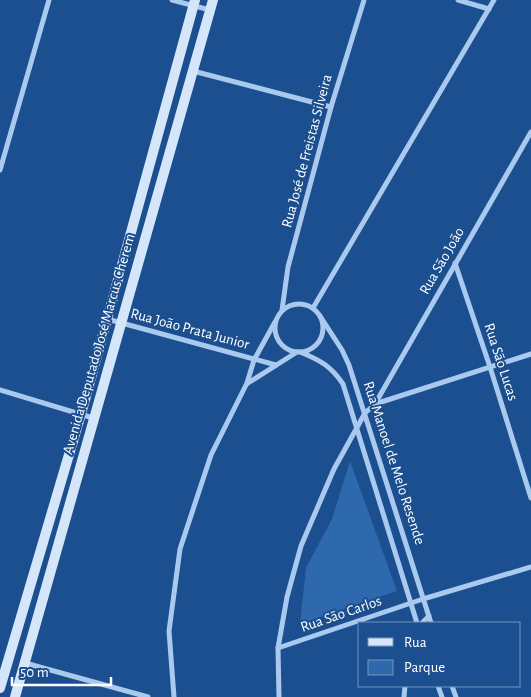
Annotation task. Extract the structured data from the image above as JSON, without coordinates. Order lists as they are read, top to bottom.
{
  "streets": {
    "main road": ["Avenida Deputado José Marcus Cherem"],
    "street": [
      "Rua José de Freistas Silveira",
      "Rua São João",
      "Rua João Prata Junior",
      "Rua São Lucas",
      "Rua Manoel de Melo Resende",
      "Rua São Carlos"
    ]
  },
  "crossings": [
    ["Rua José de Freistas Silveira", "Rua Manoel de Melo Resende"],
    ["Rua São João", "Rua São Lucas"],
    ["Rua João Prata Junior", "Avenida Deputado José Marcus Cherem"],
    ["Rua Manoel de Melo Resende", "Rua São Carlos"]
  ],
  "legend": ["Rua", "Parque"],
  "scale_bar": "50 m"
}
